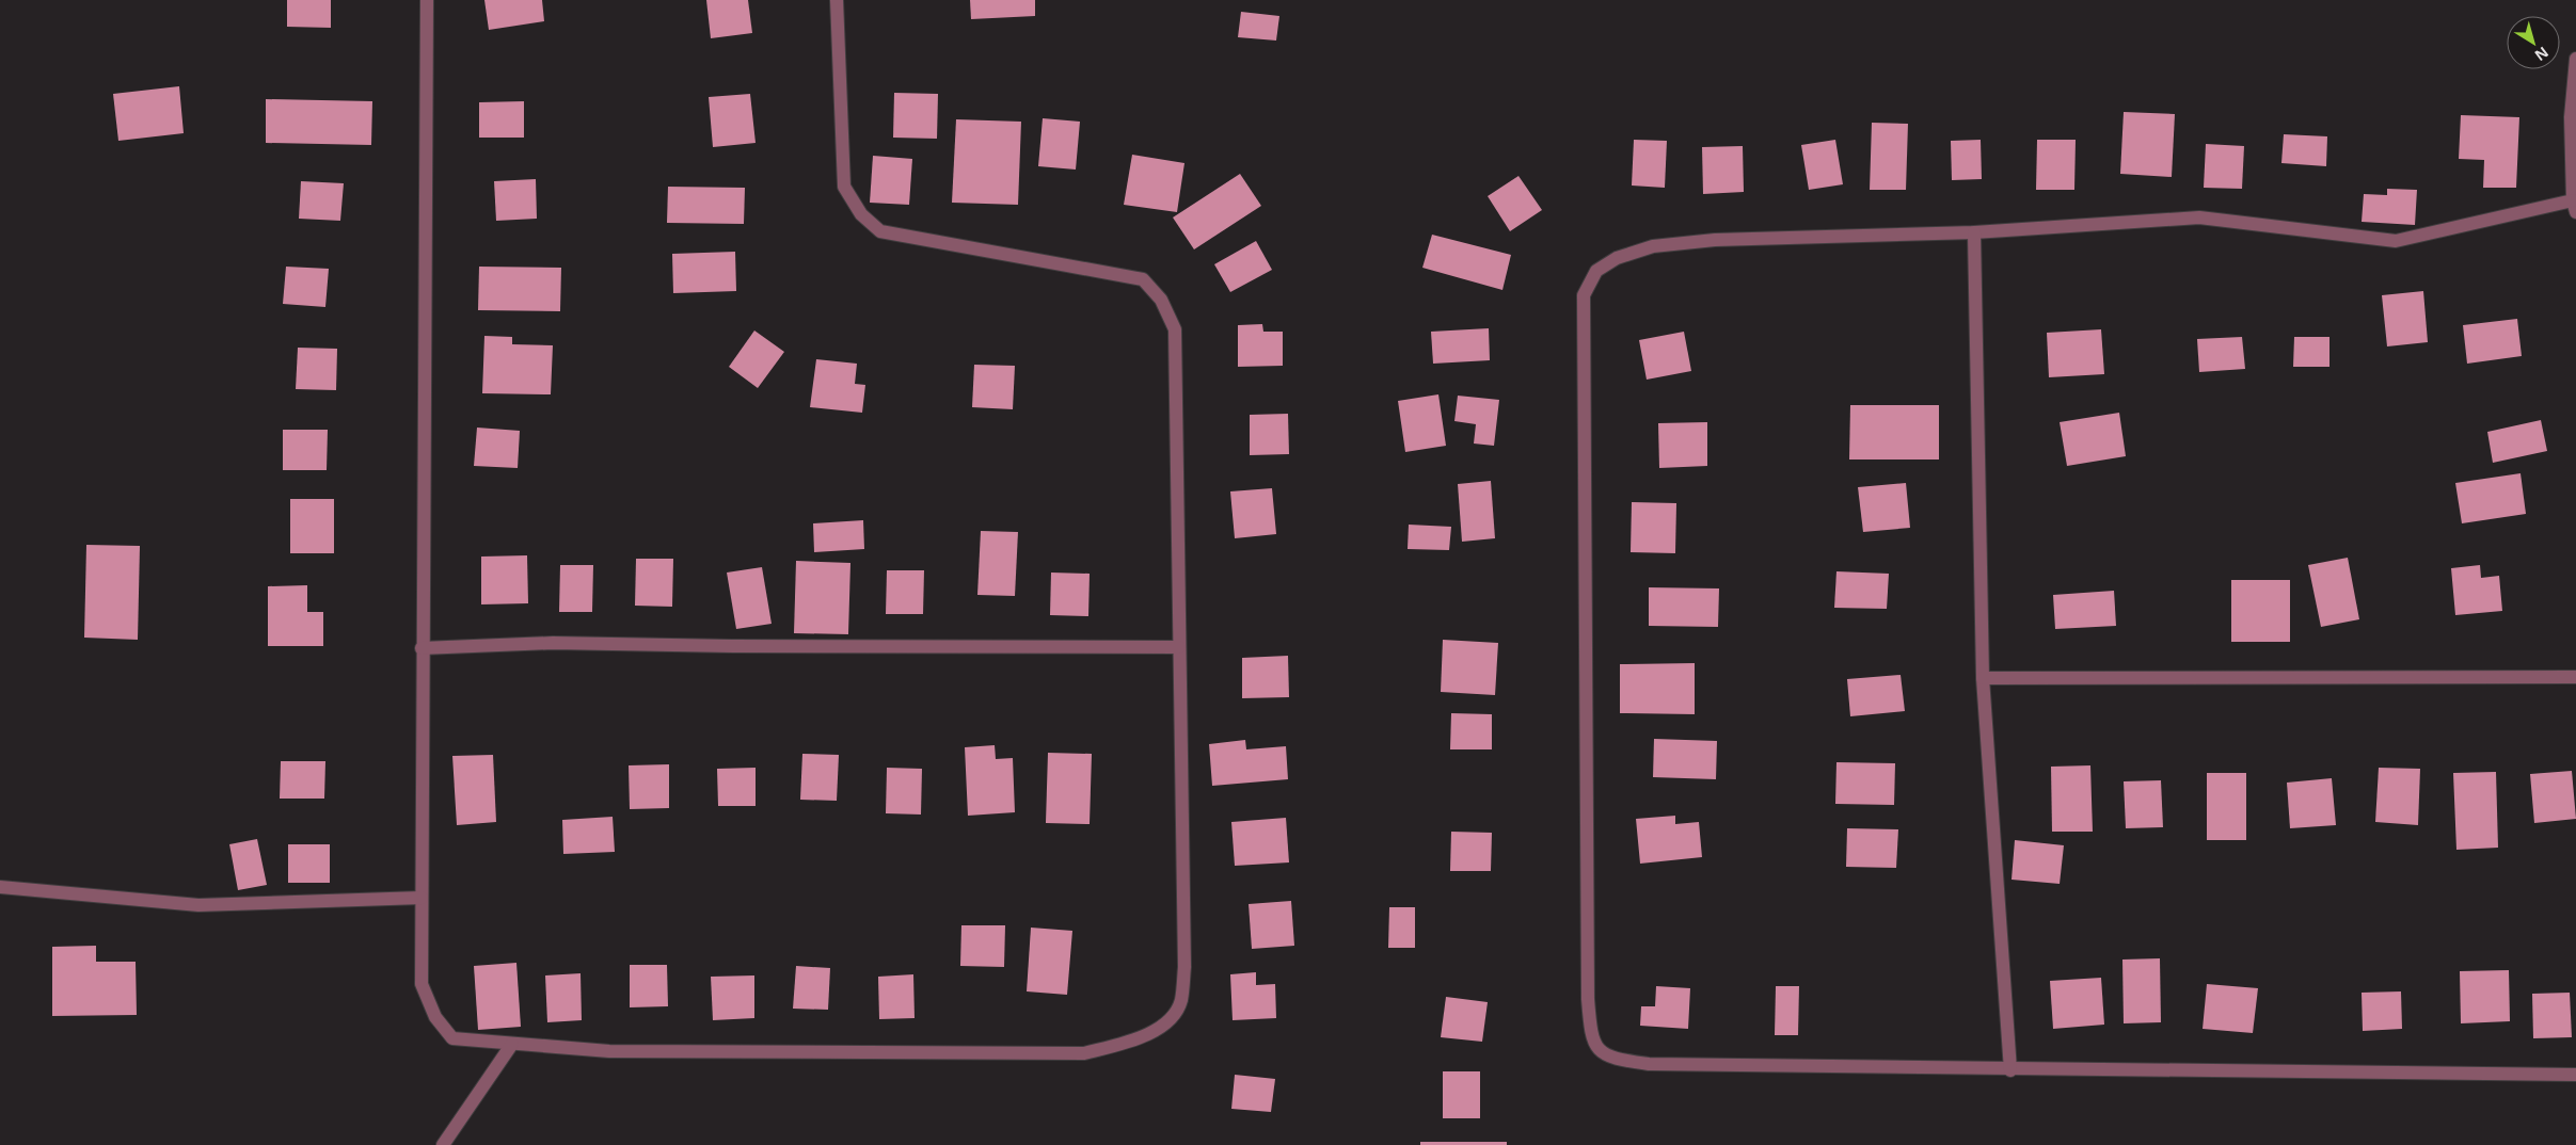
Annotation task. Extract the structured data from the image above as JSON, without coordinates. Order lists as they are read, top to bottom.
{
  "north": "bottom right"
}
